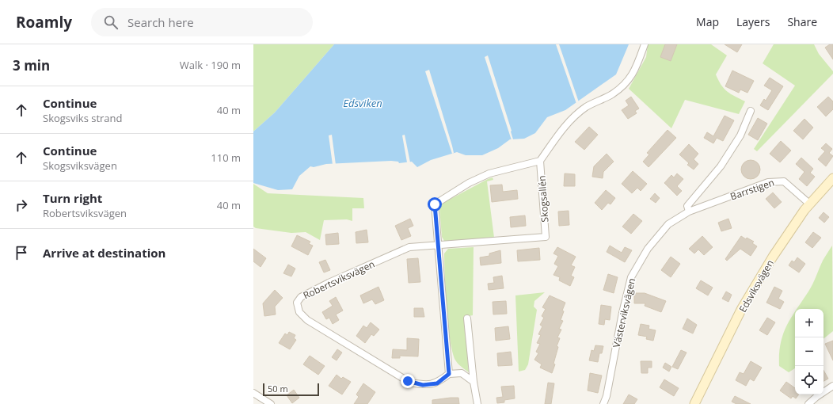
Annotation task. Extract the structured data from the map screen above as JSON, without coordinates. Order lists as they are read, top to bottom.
{
  "streets": {
    "street": [
      "Barrstigen",
      "Skogsallén",
      "Robertsviksvägen",
      "Edsviksvägen",
      "Västerviksvägen"
    ]
  },
  "crossings": [
    ["Barrstigen", "Edsviksvägen"],
    ["Barrstigen", "Västerviksvägen"],
    ["Skogsallén", "Robertsviksvägen"]
  ],
  "water": ["Edsviken"],
  "scale_bar": "50 m",
  "page": {
    "header": "Roamly",
    "search": "Search here",
    "nav": ["Map", "Layers", "Share"],
    "heading": ["3 min", "Walk · 190 m"],
    "list": [
      ["Continue", "Skogsviks strand", "40 m"],
      ["Continue", "Skogsviksvägen", "110 m"],
      ["Turn right", "Robertsviksvägen", "40 m"],
      "Arrive at destination"
    ],
    "map_buttons": ["+", "−"],
    "scale": "50 m"
  }
}
